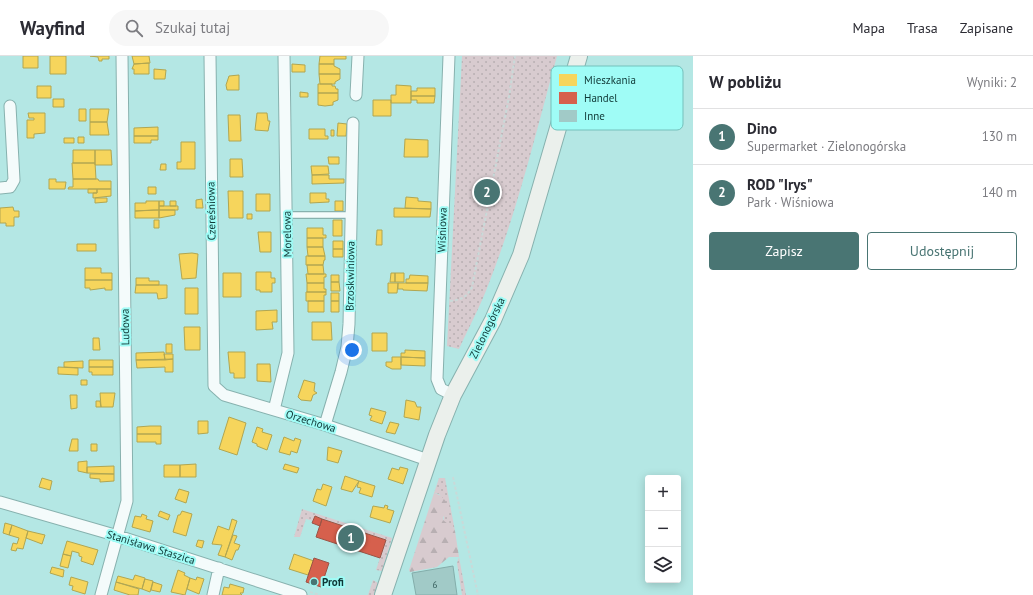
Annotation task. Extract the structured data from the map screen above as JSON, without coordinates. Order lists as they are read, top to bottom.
{
  "streets": {
    "street": [
      "Czereśniowa",
      "Wiśniowa",
      "Morelowa",
      "Brzoskwiniowa",
      "Ludowa",
      "Zielonogórska",
      "Orzechowa",
      "Stanisława Staszica"
    ]
  },
  "crossings": [
    ["Czereśniowa", "Orzechowa"],
    ["Wiśniowa", "Zielonogórska"],
    ["Morelowa", "Orzechowa"],
    ["Brzoskwiniowa", "Orzechowa"],
    ["Ludowa", "Stanisława Staszica"],
    ["Zielonogórska", "Orzechowa"]
  ],
  "places": ["Profi"],
  "house_numbers": ["6"],
  "legend": ["Mieszkania", "Handel", "Inne"],
  "page": {
    "header": "Wayfind",
    "search": "Szukaj tutaj",
    "nav": ["Mapa", "Trasa", "Zapisane"],
    "heading": ["W pobliżu", "Wyniki: 2"],
    "list": [
      {
        "mark": "1",
        "name": "Dino",
        "note": "Supermarket · Zielonogórska",
        "value": "130 m"
      },
      {
        "mark": "2",
        "name": "ROD \"Irys\"",
        "note": "Park · Wiśniowa",
        "value": "140 m"
      }
    ],
    "pins": ["2", "1"],
    "buttons": ["Zapisz", "Udostępnij"],
    "map_buttons": ["+", "−"]
  }
}
